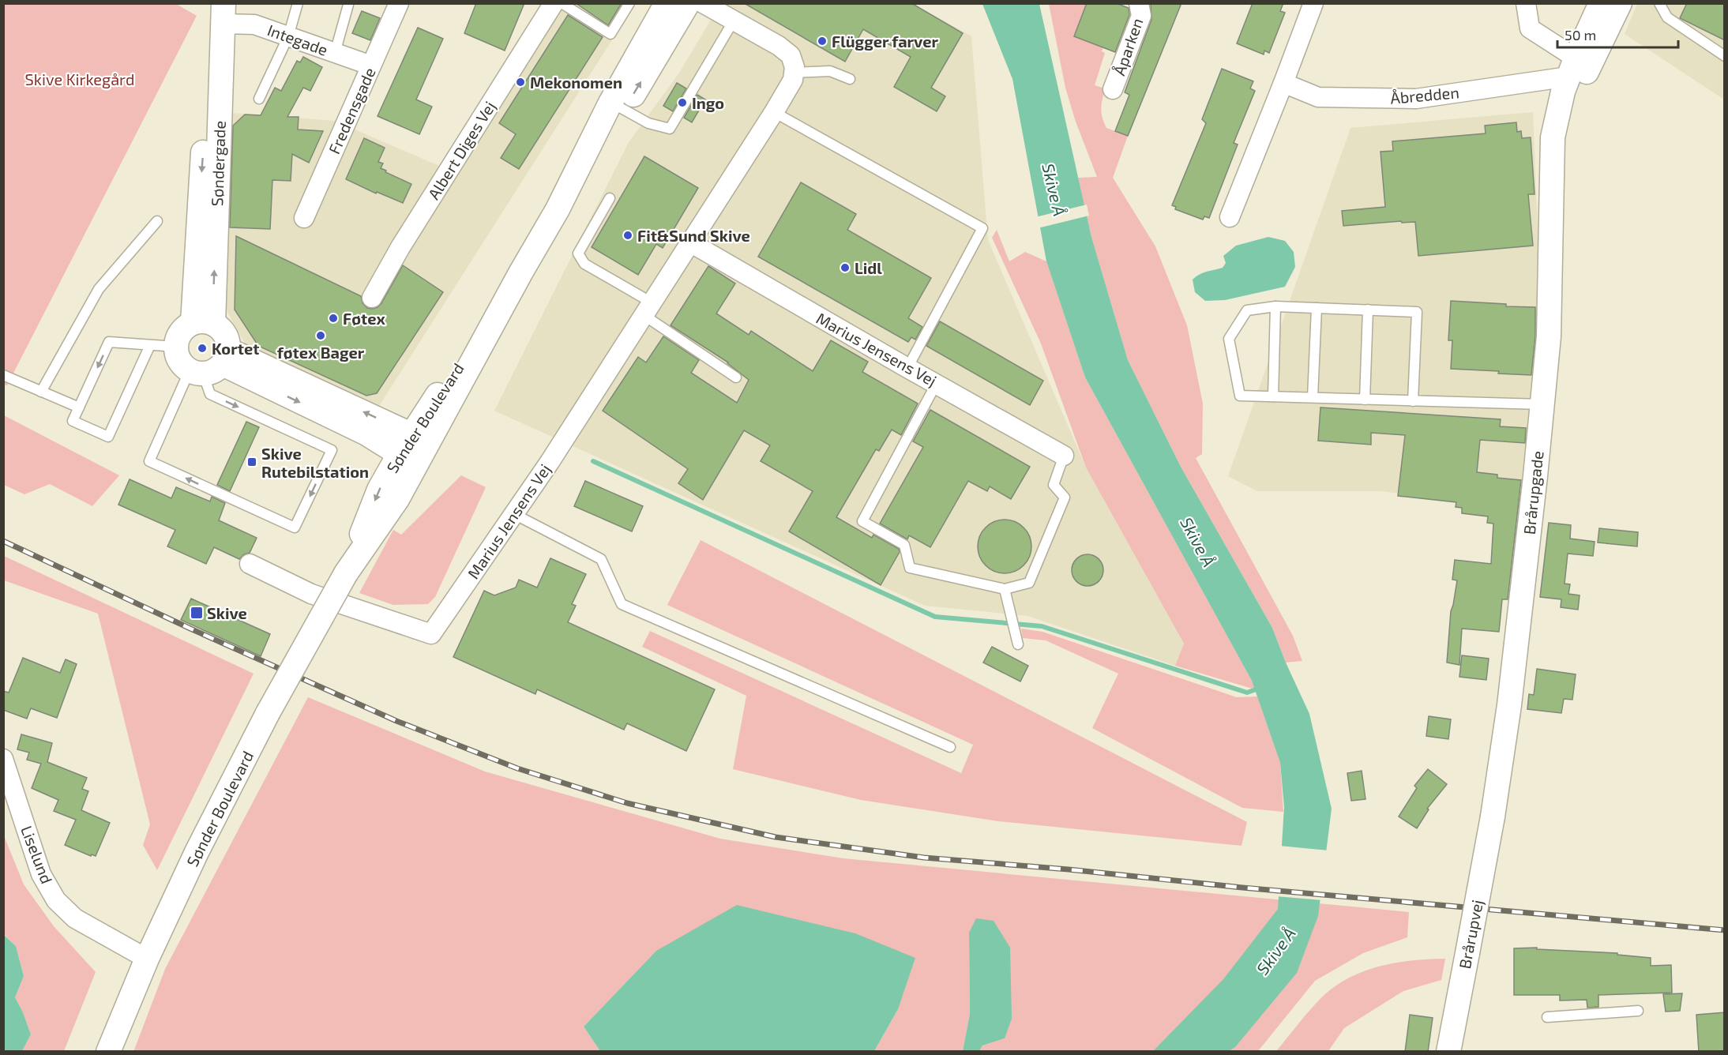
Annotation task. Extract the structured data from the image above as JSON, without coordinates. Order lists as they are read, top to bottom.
{
  "streets": {
    "street": [
      "Integade",
      "Åparken",
      "Åbredden",
      "Fredensgade",
      "Albert Diges Vej",
      "Søndergade",
      "Marius Jensens Vej",
      "Sønder Boulevard",
      "Brårupgade",
      "Liselund",
      "Brårupvej"
    ]
  },
  "crossings": [
    ["Integade", "Fredensgade"],
    ["Integade", "Søndergade"],
    ["Åbredden", "Brårupgade"],
    ["Sønder Boulevard", "Liselund"],
    ["Brårupgade", "Brårupvej"]
  ],
  "water": ["Skive Å"],
  "parks": ["Skive Kirkegård"],
  "places": {
    "other": [
      "Flügger farver",
      "Mekonomen",
      "Ingo",
      "Fit&Sund Skive",
      "Lidl",
      "Føtex",
      "føtex Bager",
      "Kortet"
    ],
    "transit": ["Skive Rutebilstation", "Skive"]
  },
  "scale_bar": "50 m"
}
